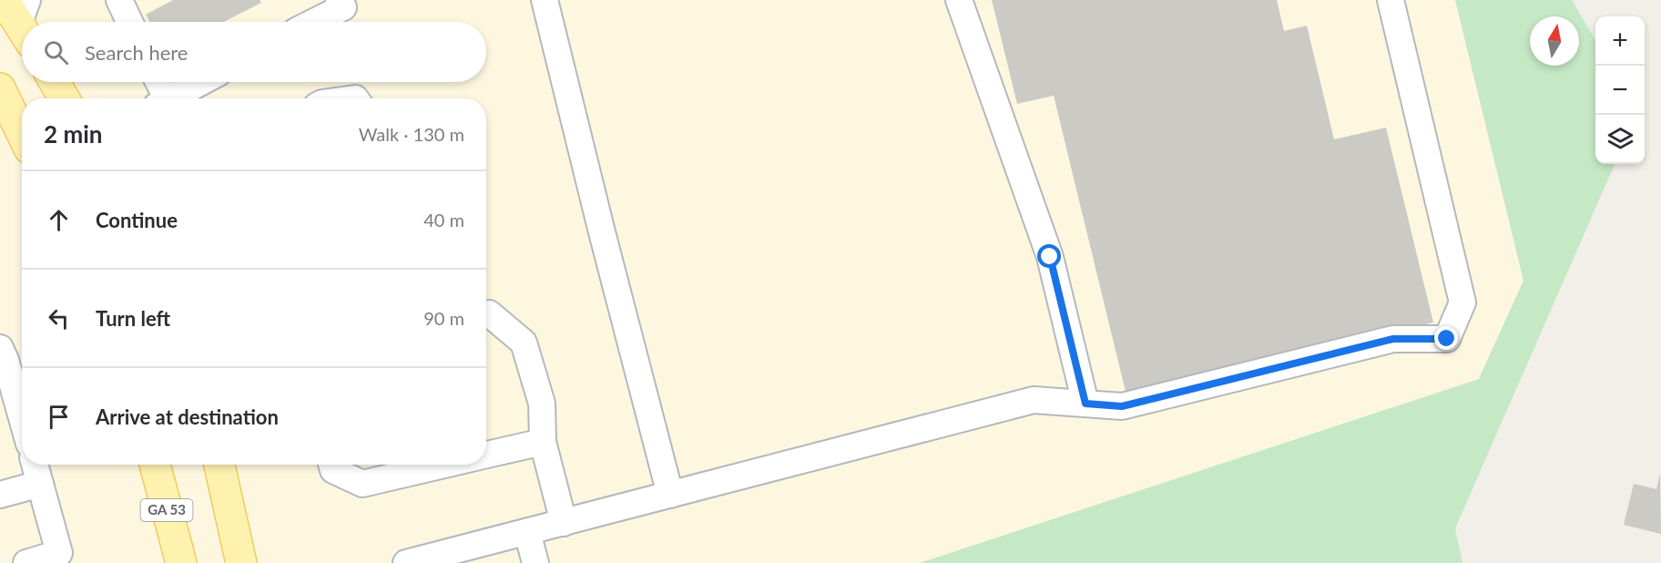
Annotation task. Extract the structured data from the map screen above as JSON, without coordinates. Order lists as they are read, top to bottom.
{
  "streets": {
    "main road": ["GA 53"]
  },
  "north": "top",
  "page": {
    "map_buttons": ["+", "−"],
    "search": "Search here",
    "heading": ["2 min", "Walk · 130 m"],
    "list": [
      ["Continue", "40 m"],
      ["Turn left", "90 m"],
      "Arrive at destination"
    ]
  }
}
